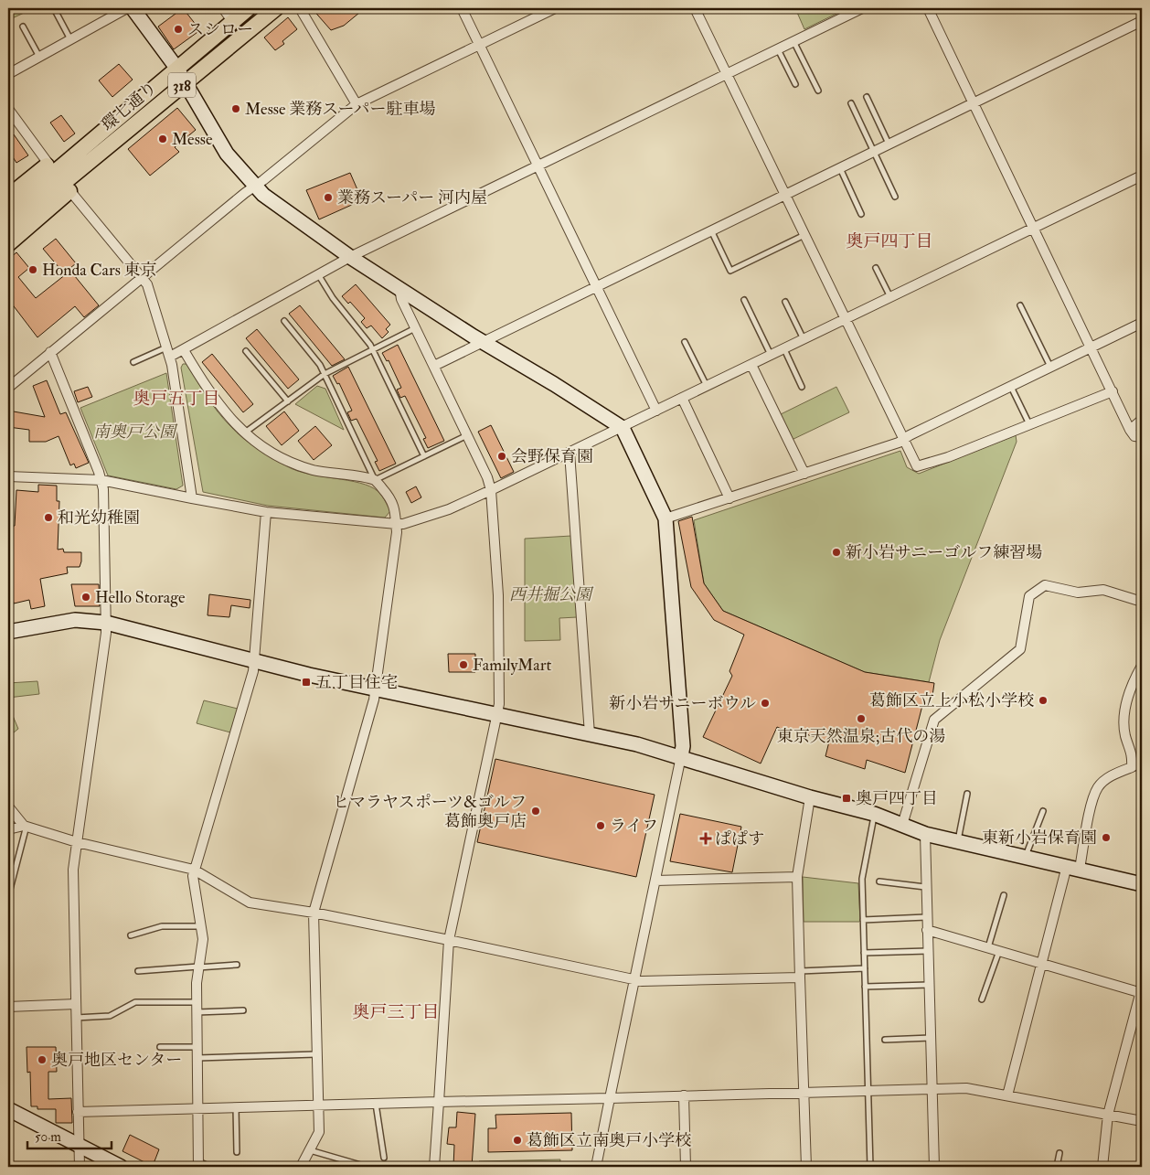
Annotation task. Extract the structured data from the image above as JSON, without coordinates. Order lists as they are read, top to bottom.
{
  "streets": {
    "main road": ["318", "環七通り"]
  },
  "districts": ["奥戸四丁目", "奥戸五丁目", "奥戸三丁目"],
  "parks": ["南奥戸公園", "西井掘公園"],
  "places": {
    "other": [
      "スシロー",
      "Messe 業務スーパー駐車場",
      "Messe",
      "業務スーパー 河内屋",
      "Honda Cars 東京",
      "会野保育園",
      "和光幼稚園",
      "新小岩サニーゴルフ練習場",
      "Hello Storage",
      "FamilyMart",
      "葛飾区立上小松小学校",
      "新小岩サニーボウル",
      "東京天然温泉;古代の湯",
      "ヒマラヤスポーツ&ゴルフ 葛飾奥戸店",
      "ライフ",
      "東新小岩保育園",
      "奥戸地区センター",
      "葛飾区立南奥戸小学校"
    ],
    "transit": ["五丁目住宅", "奥戸四丁目"],
    "health": ["ぱぱす"]
  },
  "scale_bar": "50 m"
}
